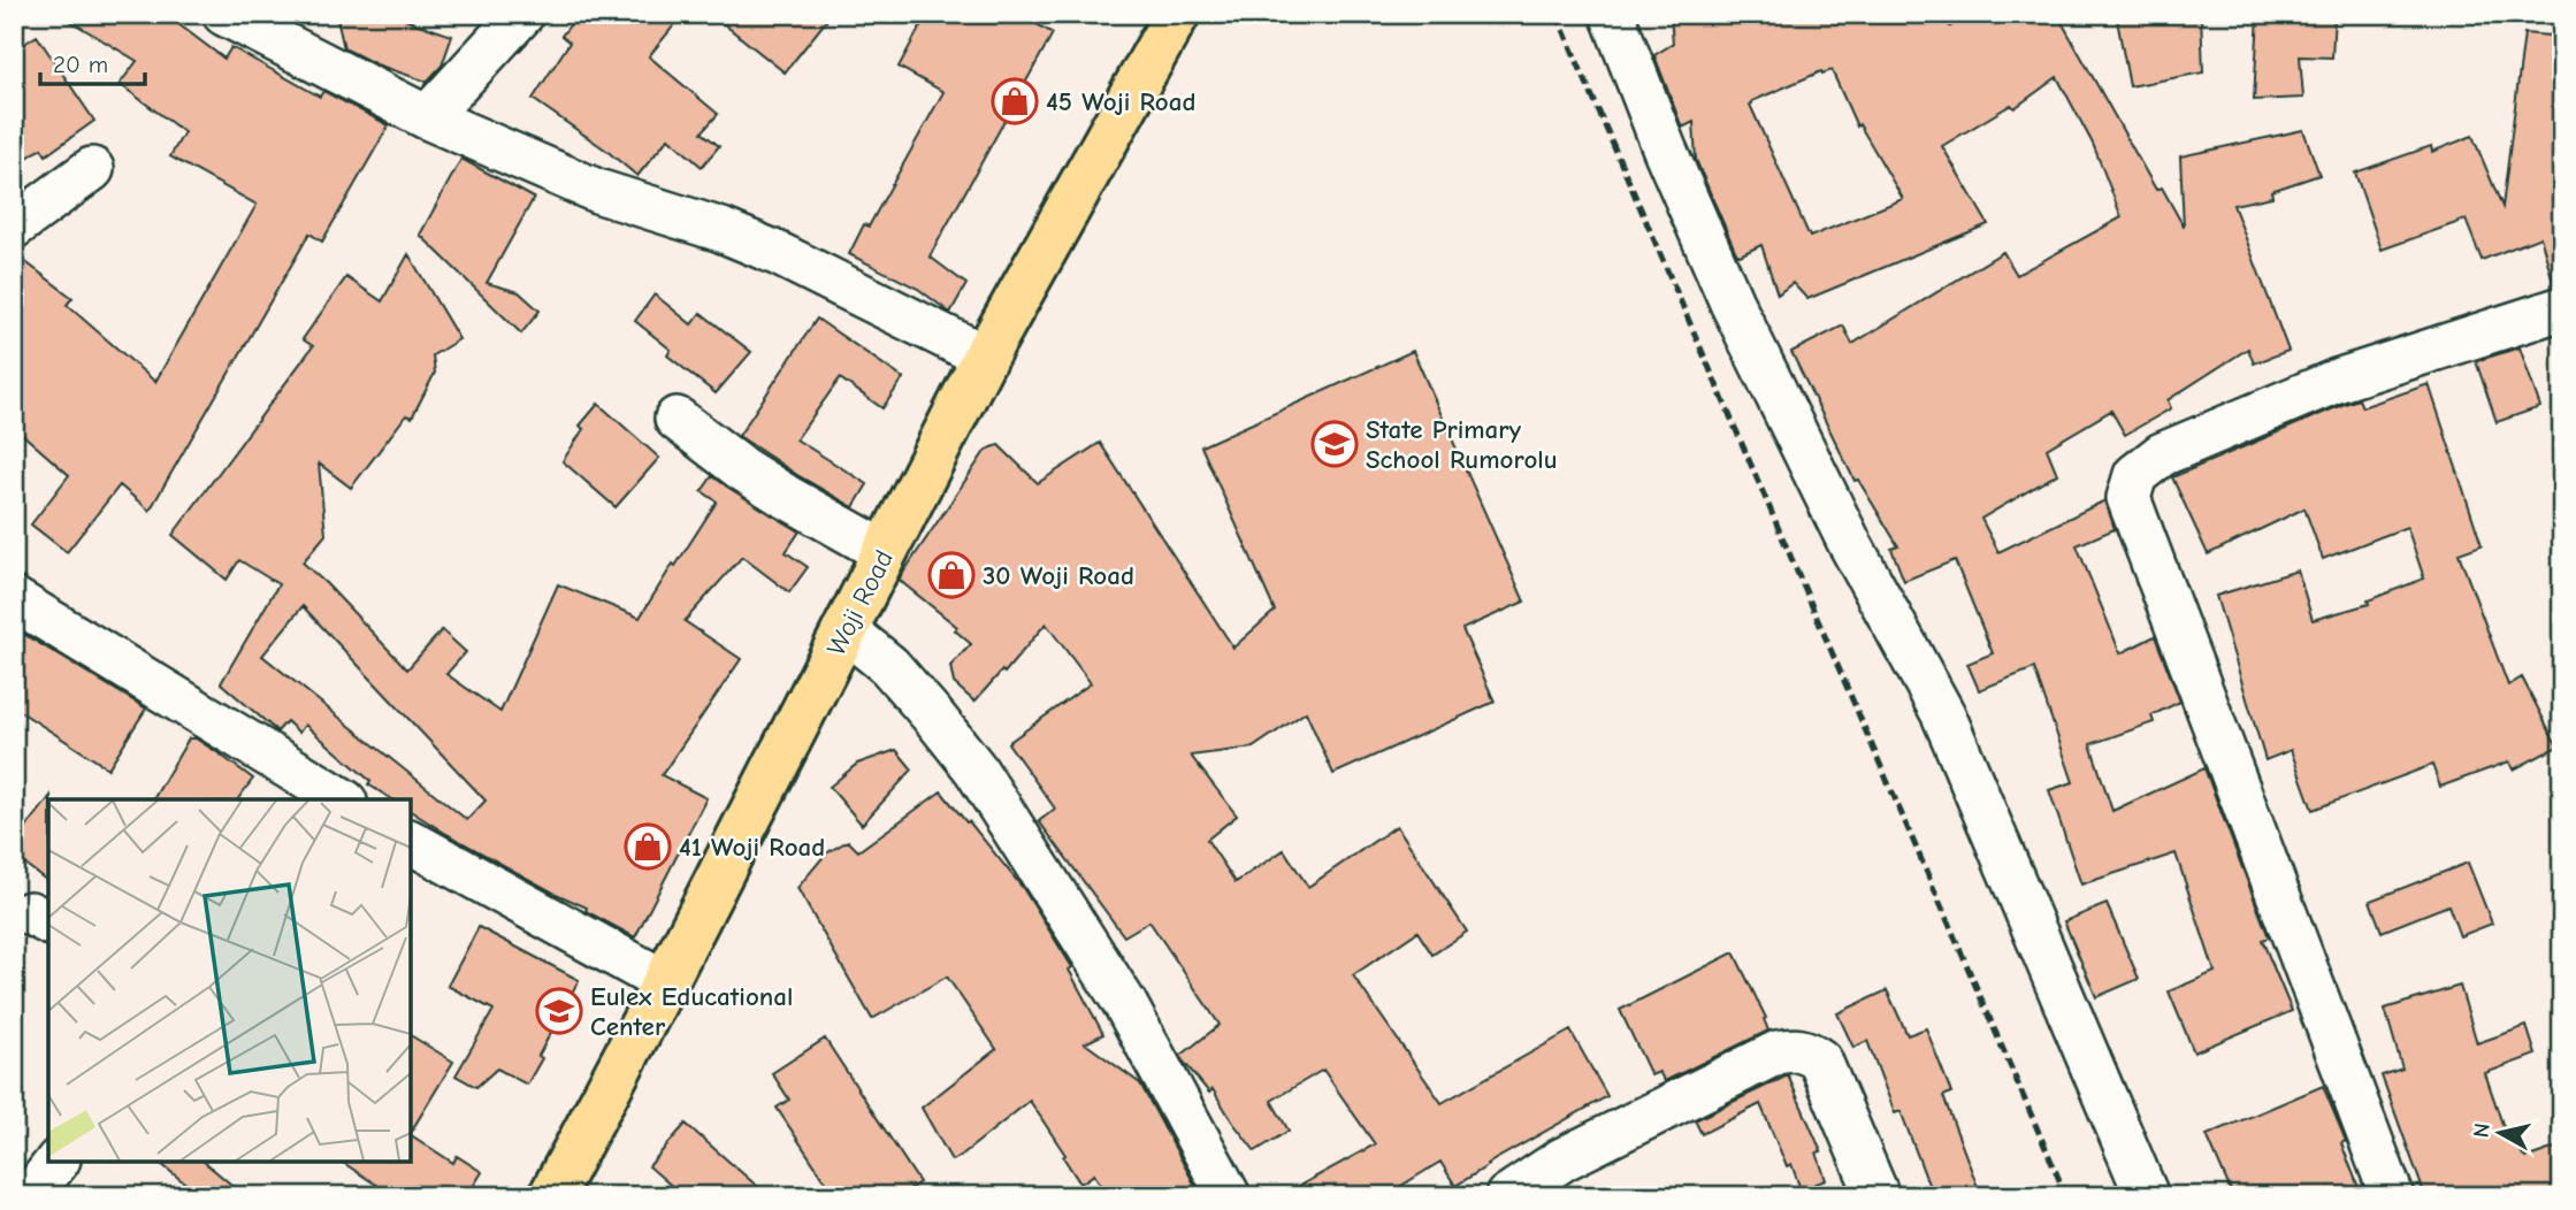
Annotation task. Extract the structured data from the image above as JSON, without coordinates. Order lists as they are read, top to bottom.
{
  "streets": {
    "main road": ["Woji Road"]
  },
  "places": {
    "shop": ["45 Woji Road", "30 Woji Road", "41 Woji Road"],
    "school or university": ["State Primary School Rumorolu", "Eulex Educational Center"]
  },
  "scale_bar": "20 m",
  "north": "left"
}
